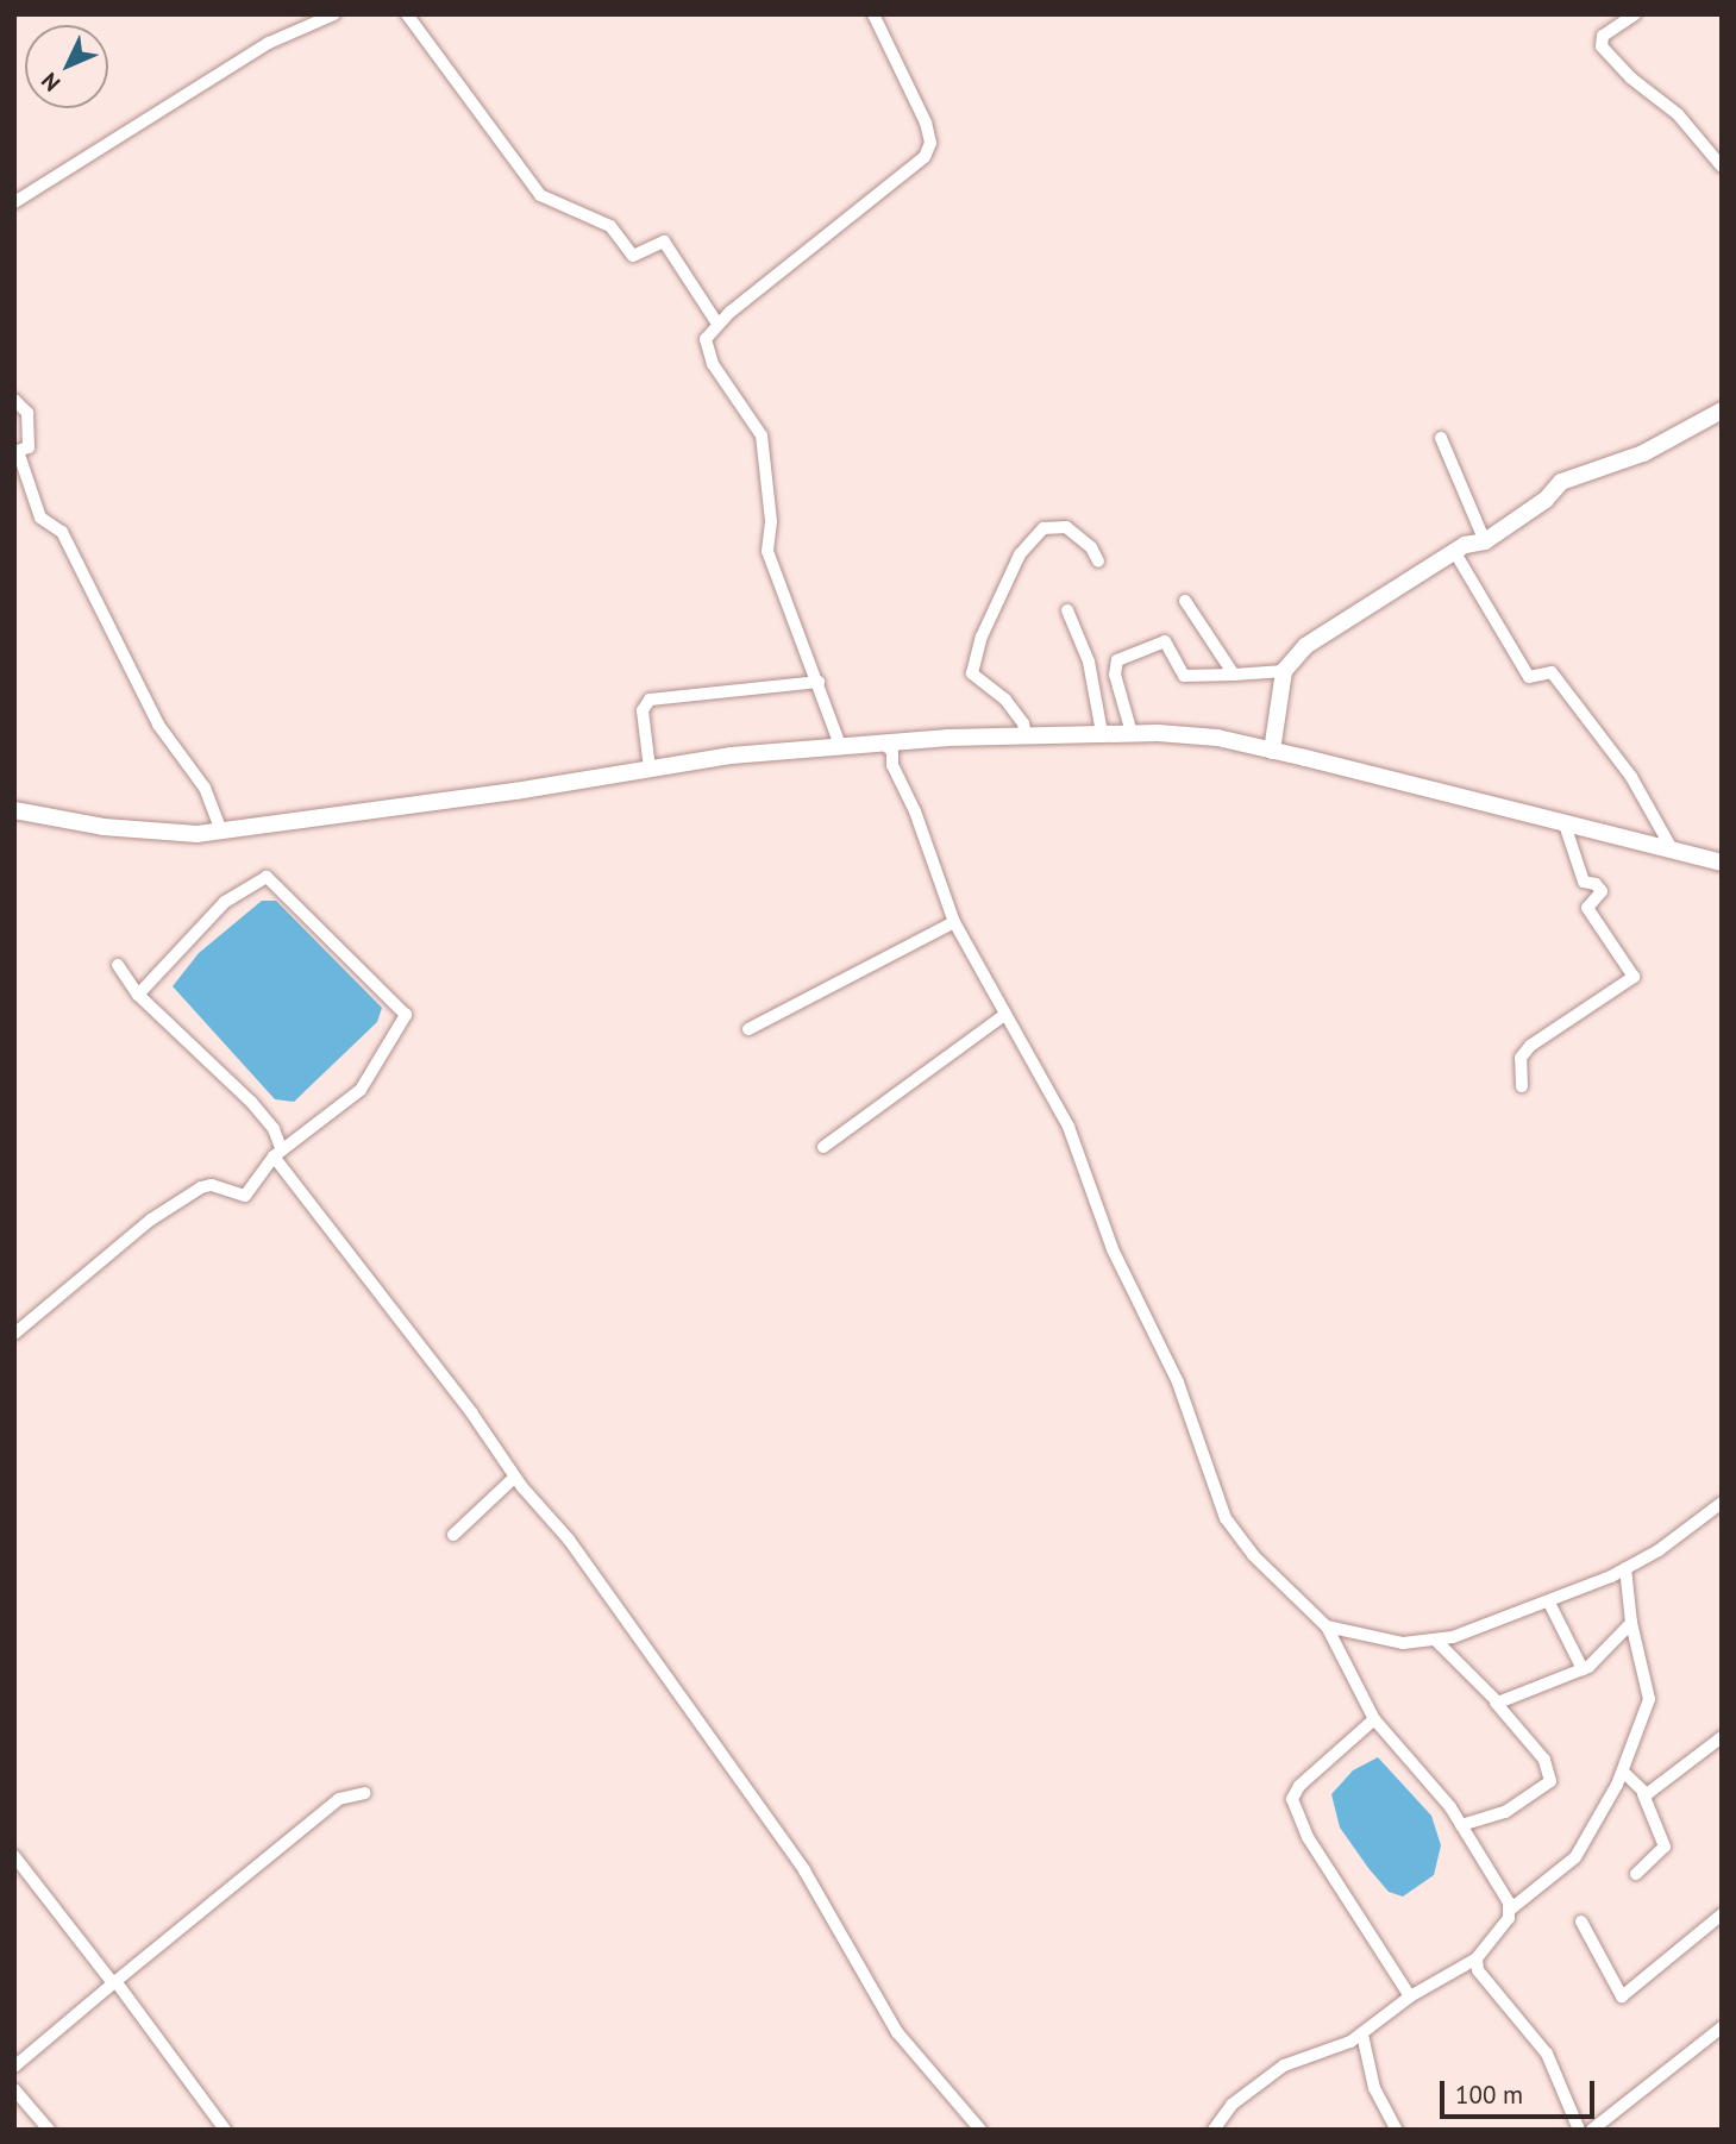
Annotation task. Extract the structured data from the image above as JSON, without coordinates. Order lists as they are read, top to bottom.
{
  "scale_bar": "100 m",
  "north": "bottom left"
}
